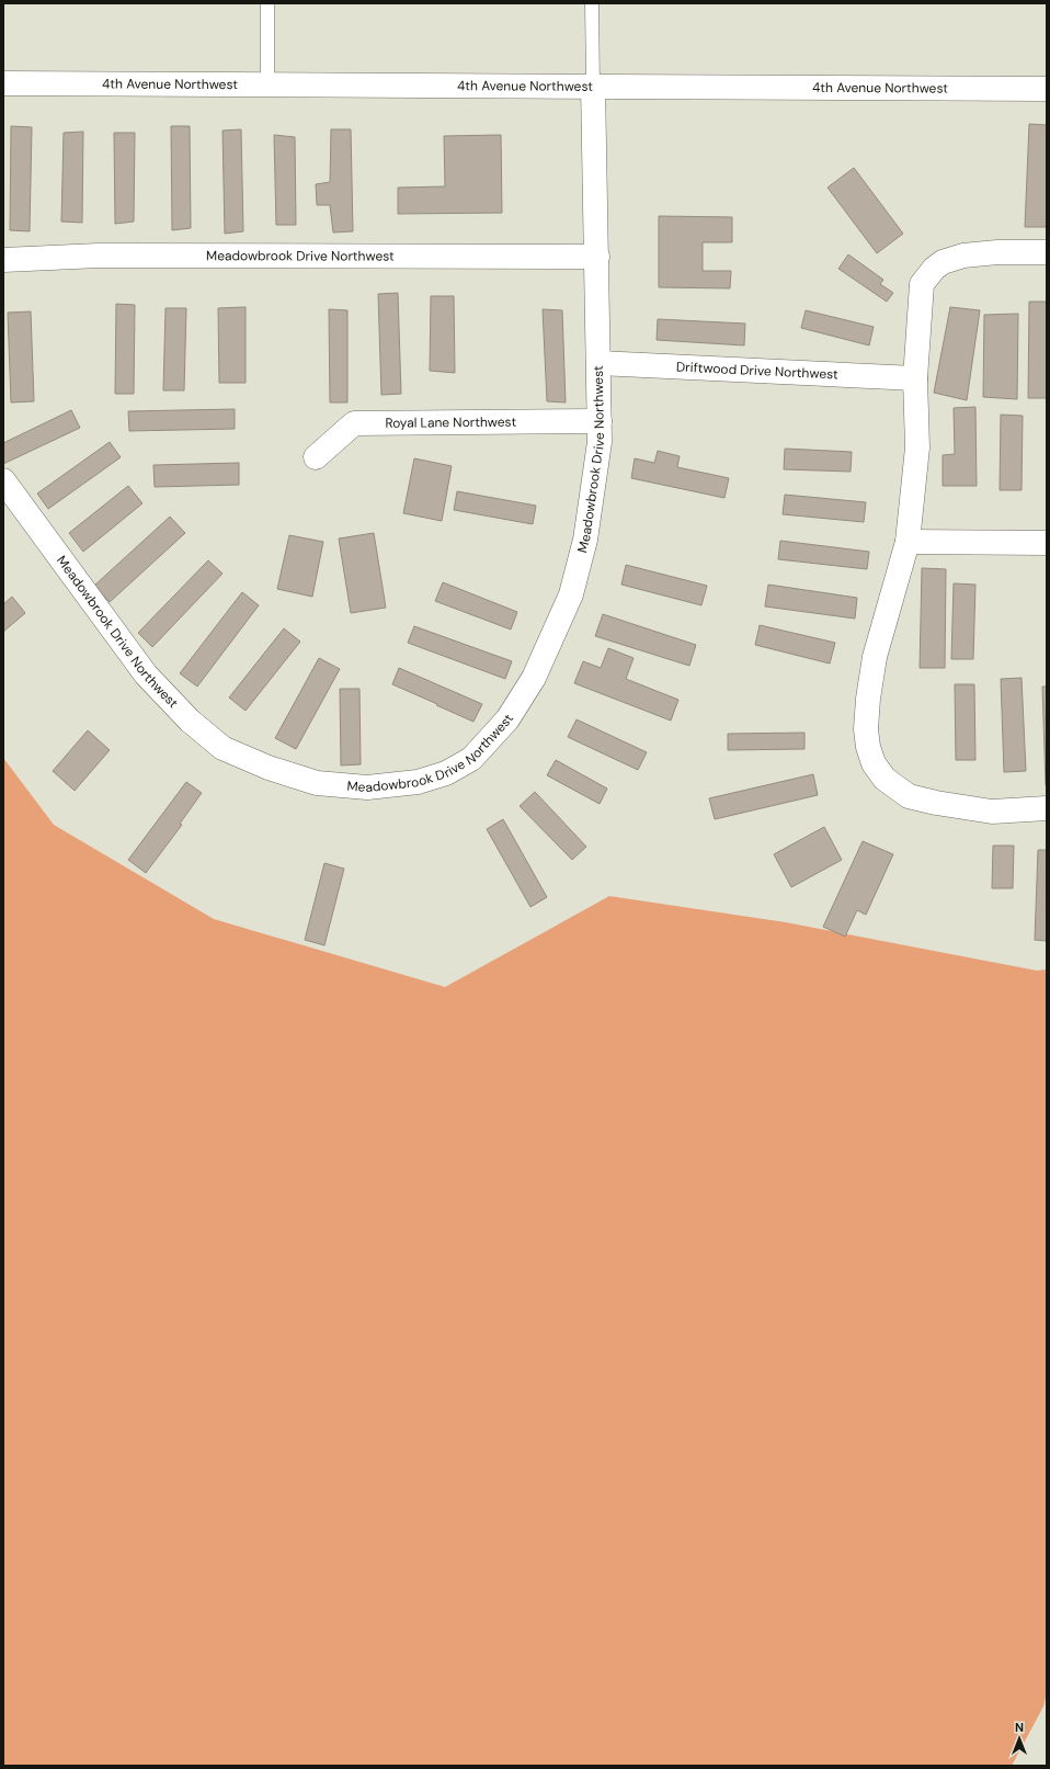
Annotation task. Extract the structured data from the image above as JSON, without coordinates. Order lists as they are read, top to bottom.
{
  "streets": {
    "street": [
      "4th Avenue Northwest",
      "Meadowbrook Drive Northwest",
      "Driftwood Drive Northwest",
      "Royal Lane Northwest"
    ]
  },
  "crossings": [
    ["4th Avenue Northwest", "Meadowbrook Drive Northwest"],
    ["Meadowbrook Drive Northwest", "Driftwood Drive Northwest"],
    ["Meadowbrook Drive Northwest", "Royal Lane Northwest"]
  ],
  "north": "top"
}
